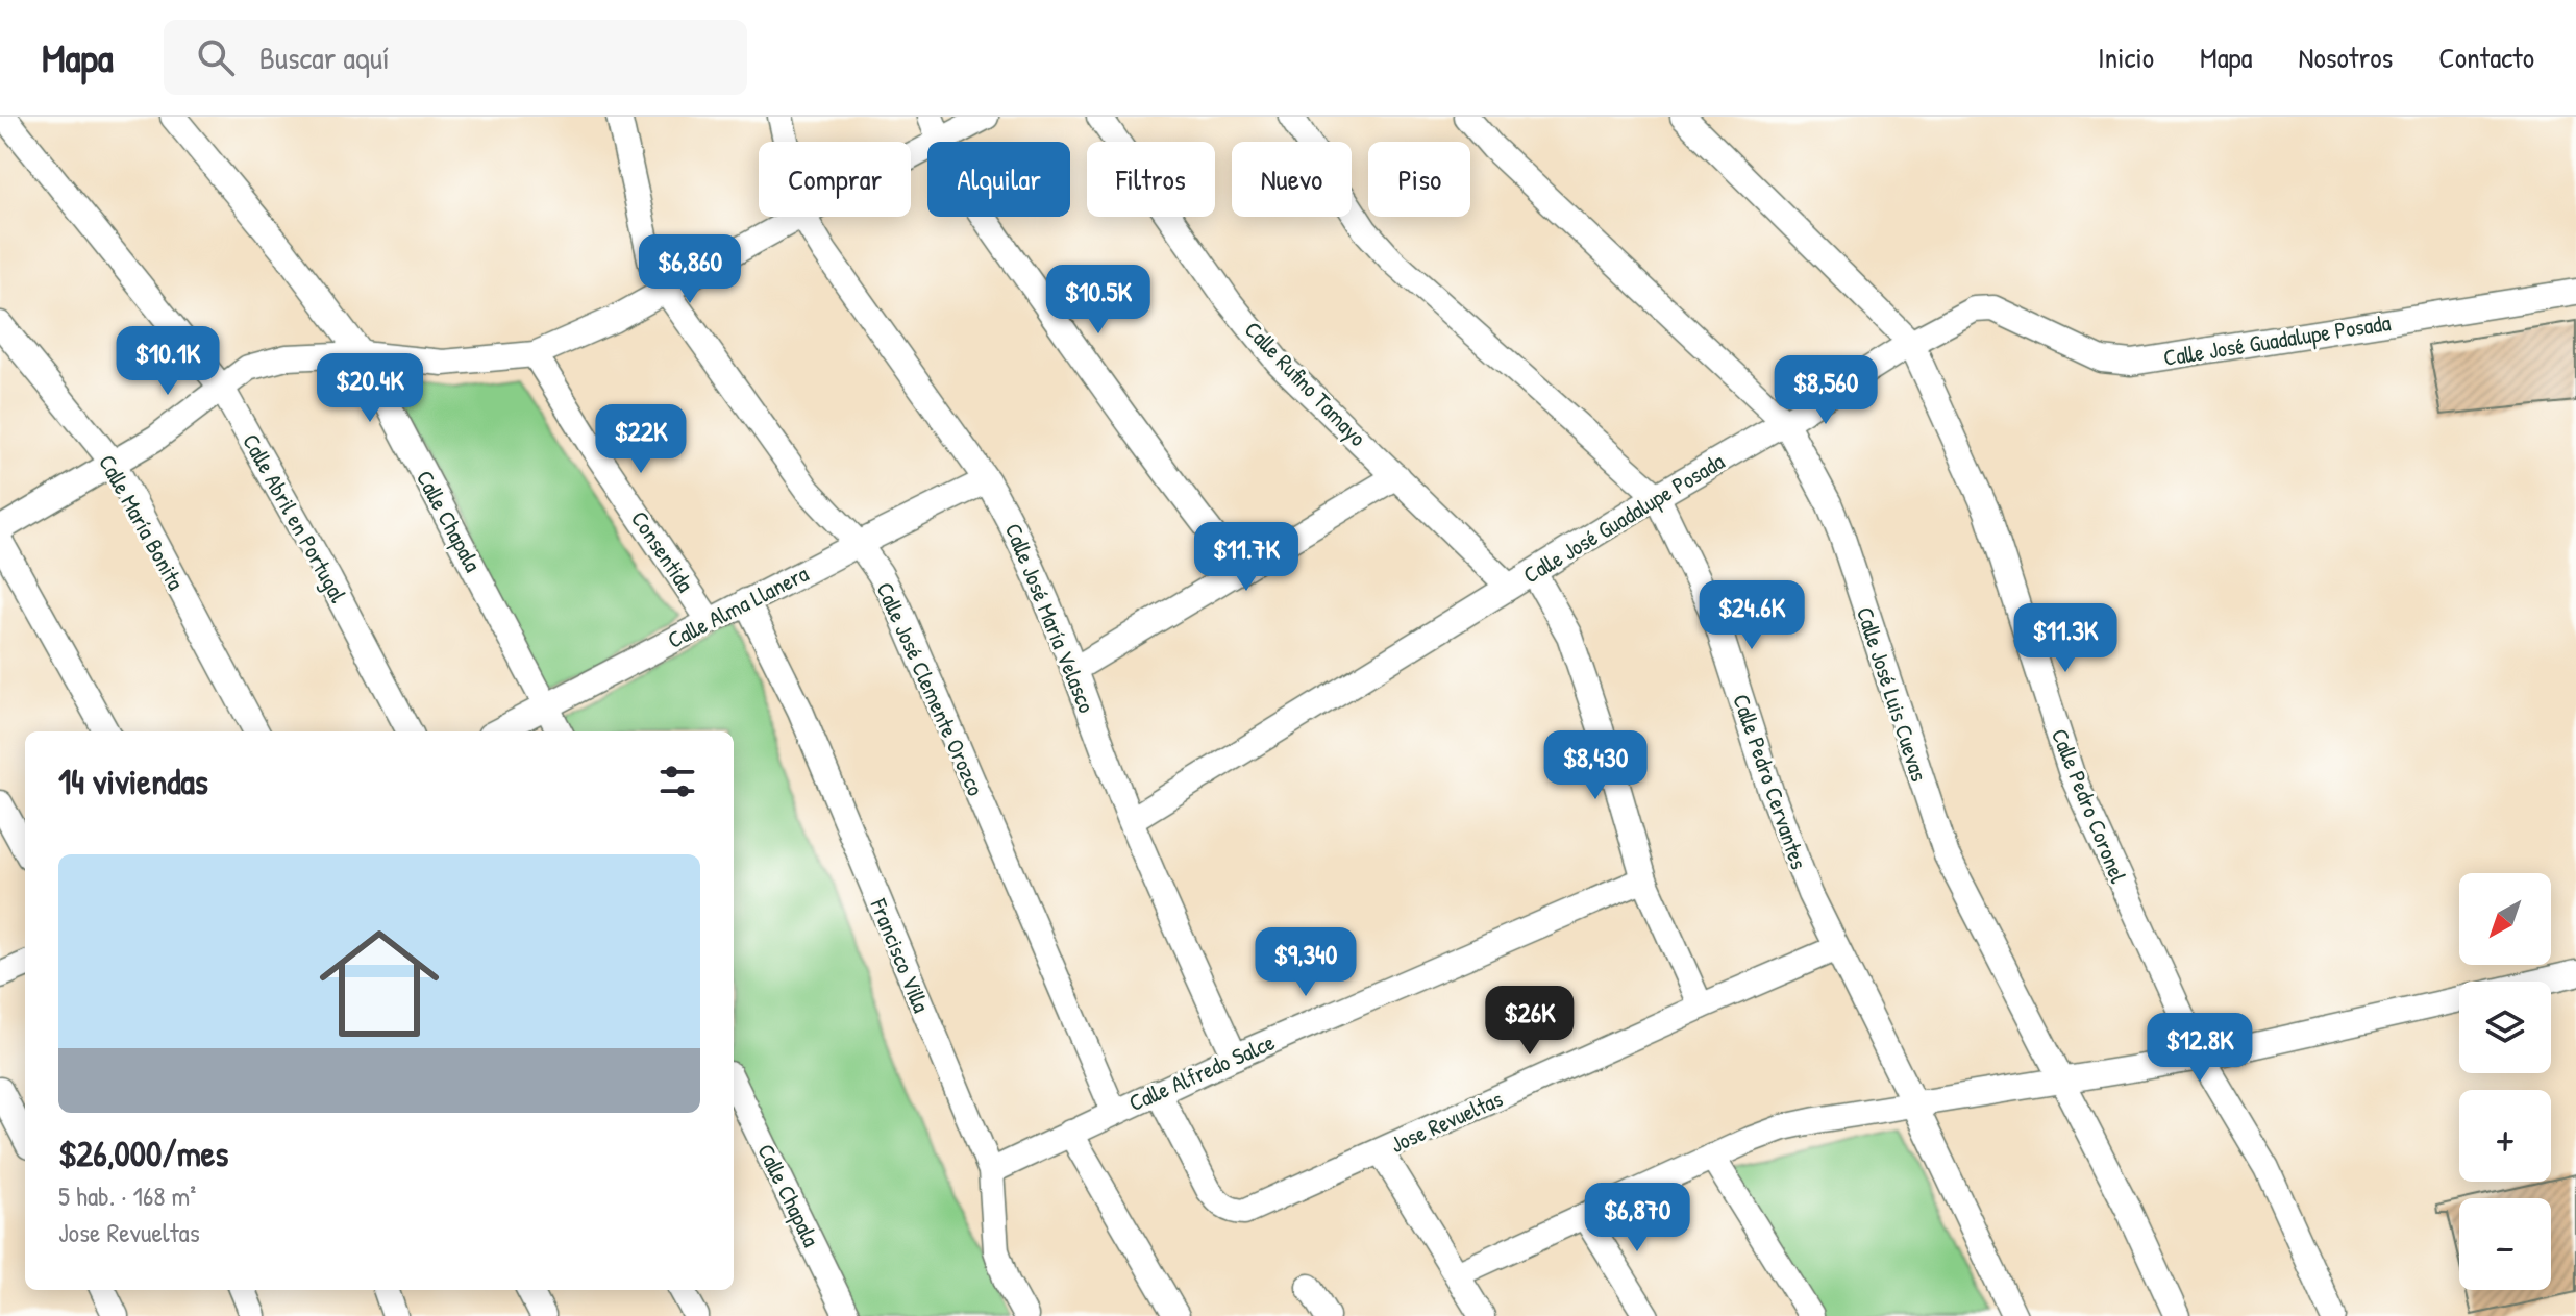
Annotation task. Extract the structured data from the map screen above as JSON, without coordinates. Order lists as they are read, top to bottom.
{
  "streets": {
    "street": [
      "Calle José Guadalupe Posada",
      "Calle Rufino Tamayo",
      "Calle Abril en Portugal",
      "Calle Chapala",
      "Calle María Bonita",
      "Consentida",
      "Calle Alma Llanera",
      "Calle José María Velasco",
      "Calle José Clemente Orozco",
      "Calle José Luis Cuevas",
      "Calle Pedro Cervantes",
      "Calle Pedro Coronel",
      "Francisco Villa",
      "Calle Alfredo Salce",
      "Jose Revueltas"
    ]
  },
  "crossings": [
    ["Calle José Guadalupe Posada", "Calle Rufino Tamayo"],
    ["Calle José Guadalupe Posada", "Calle José María Velasco"],
    ["Calle José Guadalupe Posada", "Calle José Luis Cuevas"],
    ["Calle José Guadalupe Posada", "Calle Pedro Cervantes"],
    ["Calle José Guadalupe Posada", "Calle Pedro Coronel"],
    ["Calle Chapala", "Calle Alma Llanera"],
    ["Consentida", "Calle Alma Llanera"],
    ["Calle Alma Llanera", "Calle José María Velasco"],
    ["Calle Alma Llanera", "Calle José Clemente Orozco"],
    ["Calle Alma Llanera", "Francisco Villa"],
    ["Calle José María Velasco", "Calle Alfredo Salce"],
    ["Calle José Clemente Orozco", "Calle Alfredo Salce"],
    ["Calle Pedro Cervantes", "Jose Revueltas"],
    ["Francisco Villa", "Calle Alfredo Salce"],
    ["Calle Alfredo Salce", "Jose Revueltas"]
  ],
  "north": "bottom left",
  "page": {
    "header": "Mapa",
    "search": "Buscar aquí",
    "nav": [
      "Inicio",
      "Mapa",
      "Nosotros",
      "Contacto"
    ],
    "chip": [
      "Comprar",
      "Alquilar",
      "Filtros",
      "Nuevo",
      "Piso"
    ],
    "price": [
      "$6,860",
      "$10.5K",
      "$10.1K",
      "$20.4K",
      "$8,560",
      "$22K",
      "$11.7K",
      "$24.6K",
      "$11.3K",
      "$8,430",
      "$9,340",
      "$26K",
      "$12.8K",
      "$6,870"
    ],
    "heading": "14 viviendas",
    "list": [
      {
        "name": "$26,000/mes",
        "note": "5 hab. · 168 m² · Jose Revueltas"
      }
    ],
    "map_buttons": ["+", "−"]
  }
}
